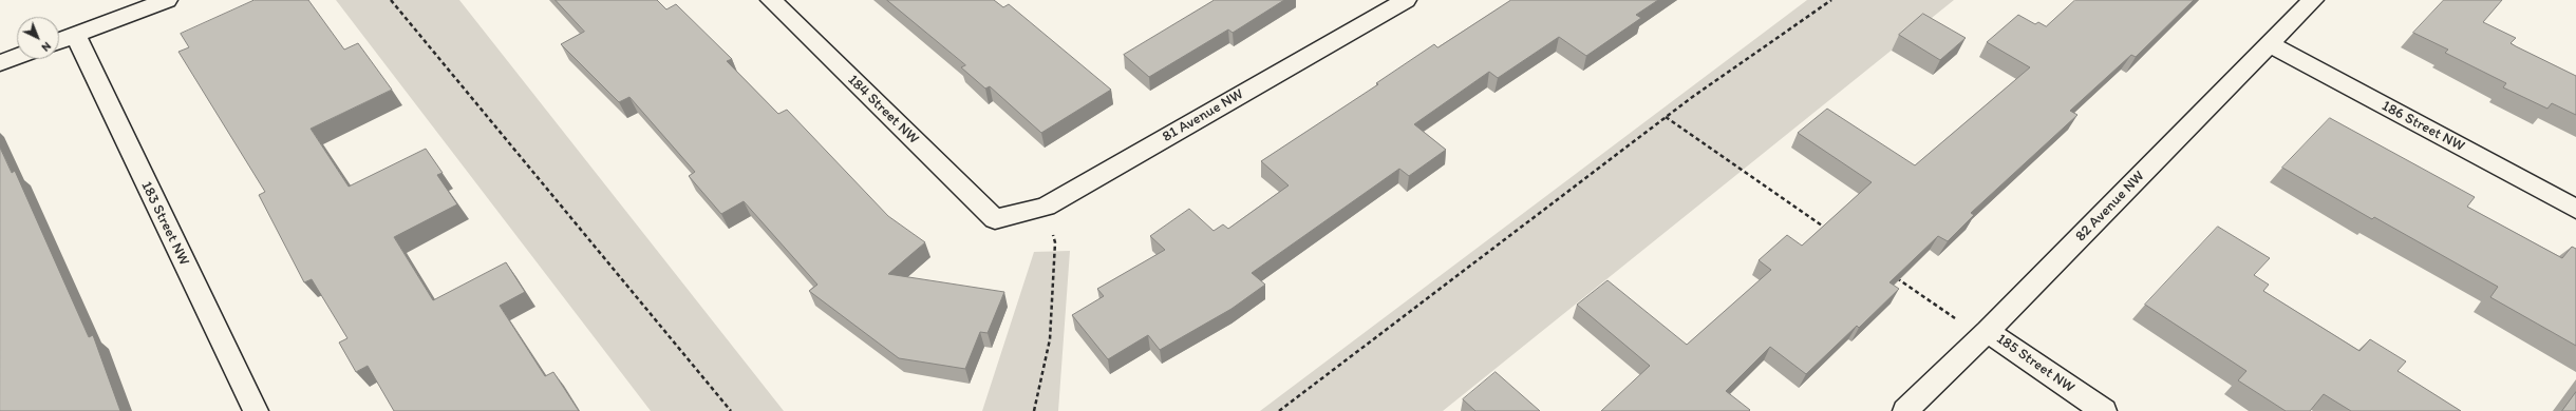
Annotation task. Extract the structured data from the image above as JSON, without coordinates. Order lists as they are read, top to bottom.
{
  "streets": {
    "street": [
      "184 Street NW",
      "81 Avenue NW",
      "186 Street NW",
      "82 Avenue NW",
      "183 Street NW",
      "185 Street NW"
    ]
  },
  "crossings": [
    ["184 Street NW", "81 Avenue NW"],
    ["186 Street NW", "82 Avenue NW"],
    ["82 Avenue NW", "185 Street NW"]
  ],
  "north": "bottom right"
}
